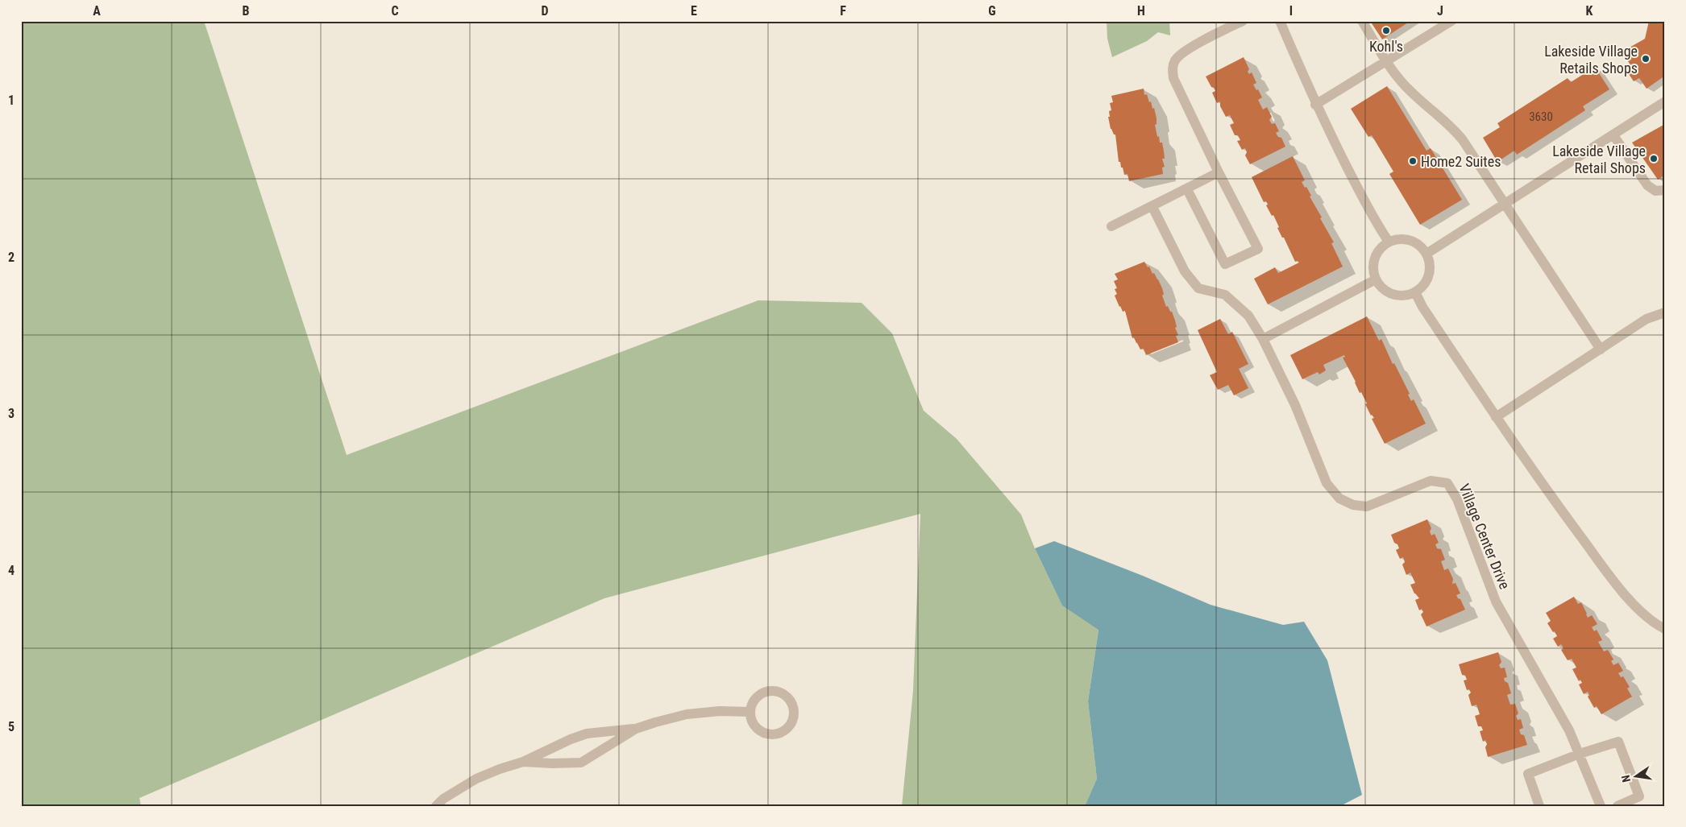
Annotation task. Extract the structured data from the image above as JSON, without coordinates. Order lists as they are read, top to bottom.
{
  "streets": {
    "street": ["Village Center Drive"]
  },
  "places": [
    "Kohl's",
    "Lakeside Village Retails Shops",
    "Lakeside Village Retail Shops",
    "Home2 Suites"
  ],
  "house_numbers": ["3630"],
  "north": "left",
  "grid": {
    "columns": [
      "A",
      "B",
      "C",
      "D",
      "E",
      "F",
      "G",
      "H",
      "I",
      "J",
      "K"
    ],
    "rows": [
      "1",
      "2",
      "3",
      "4",
      "5"
    ]
  }
}
